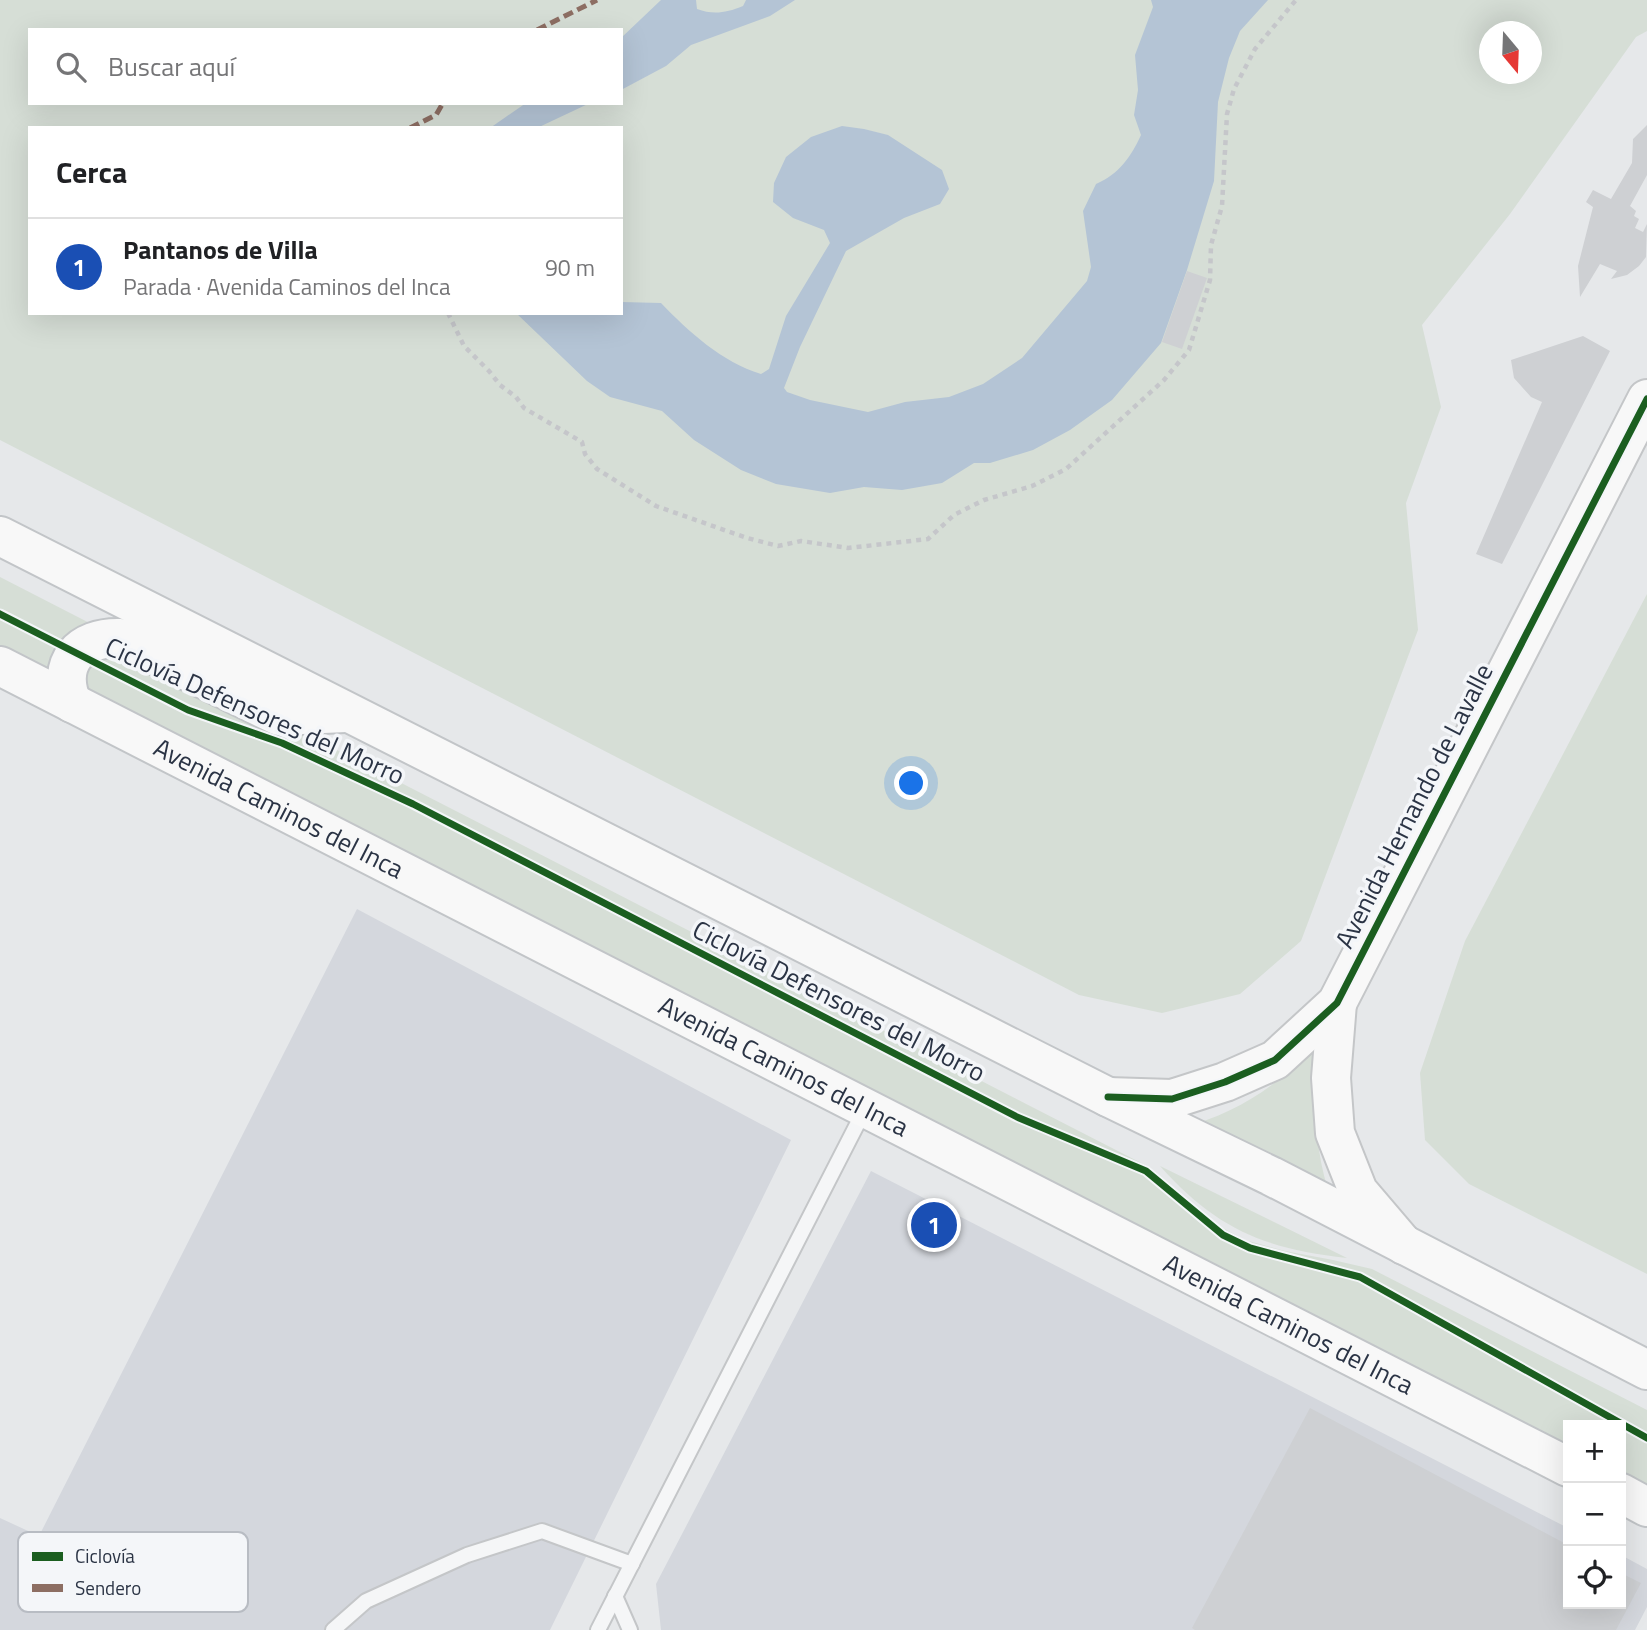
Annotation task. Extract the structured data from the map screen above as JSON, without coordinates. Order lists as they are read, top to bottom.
{
  "streets": {
    "main road": ["Avenida Hernando de Lavalle", "Avenida Caminos del Inca"],
    "cycle path": ["Ciclovía Defensores del Morro"]
  },
  "legend": ["Ciclovía", "Sendero"],
  "north": "bottom",
  "page": {
    "search": "Buscar aquí",
    "heading": "Cerca",
    "list": [
      {
        "mark": "1",
        "name": "Pantanos de Villa",
        "note": "Parada · Avenida Caminos del Inca",
        "value": "90 m"
      }
    ],
    "pins": "1",
    "map_buttons": ["+", "−"]
  }
}
